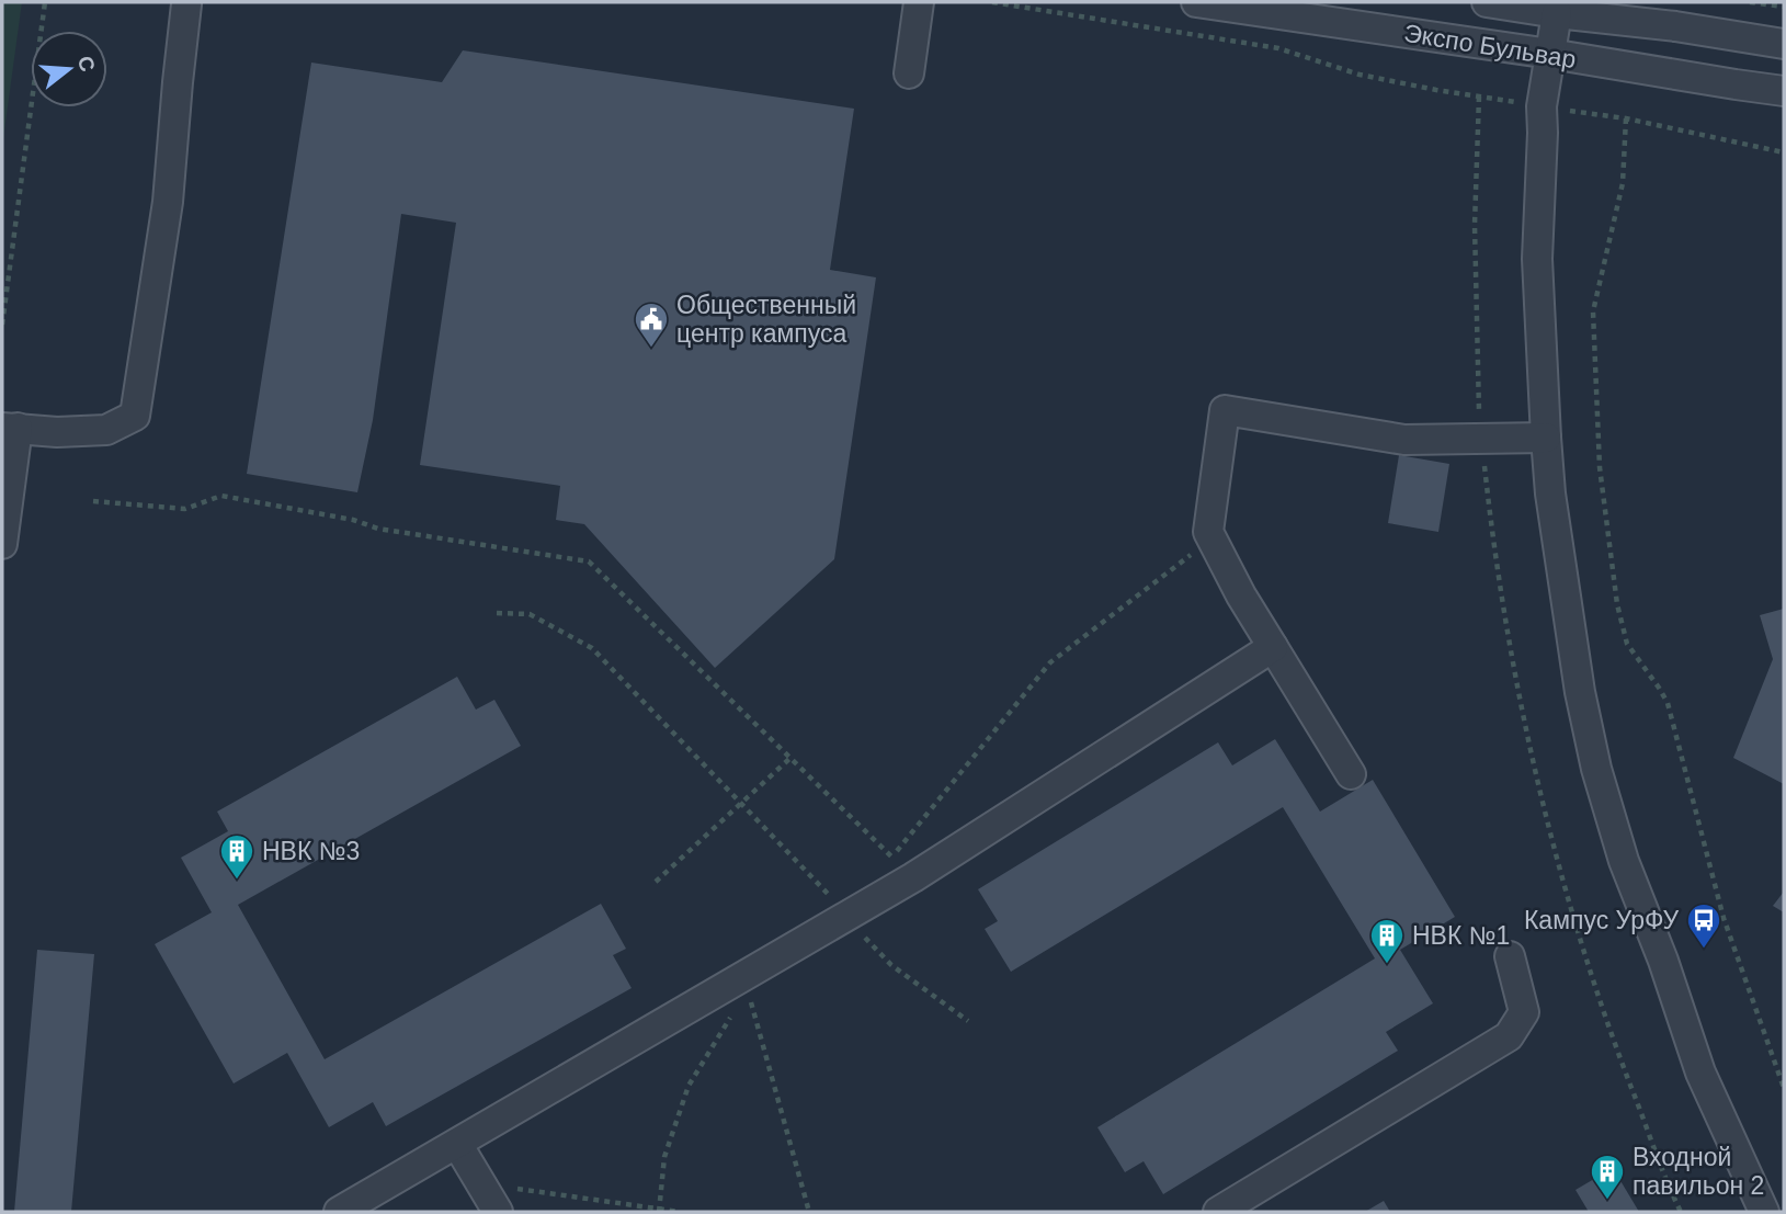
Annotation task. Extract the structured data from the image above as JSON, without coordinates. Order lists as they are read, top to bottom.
{
  "streets": {
    "street": ["Экспо Бульвар"]
  },
  "places": {
    "public building": ["Общественный центр кампуса"],
    "building": ["НВК №3", "НВК №1", "Входной павильон 2"],
    "bus stop": ["Кампус УрФУ"]
  },
  "north": "right"
}
